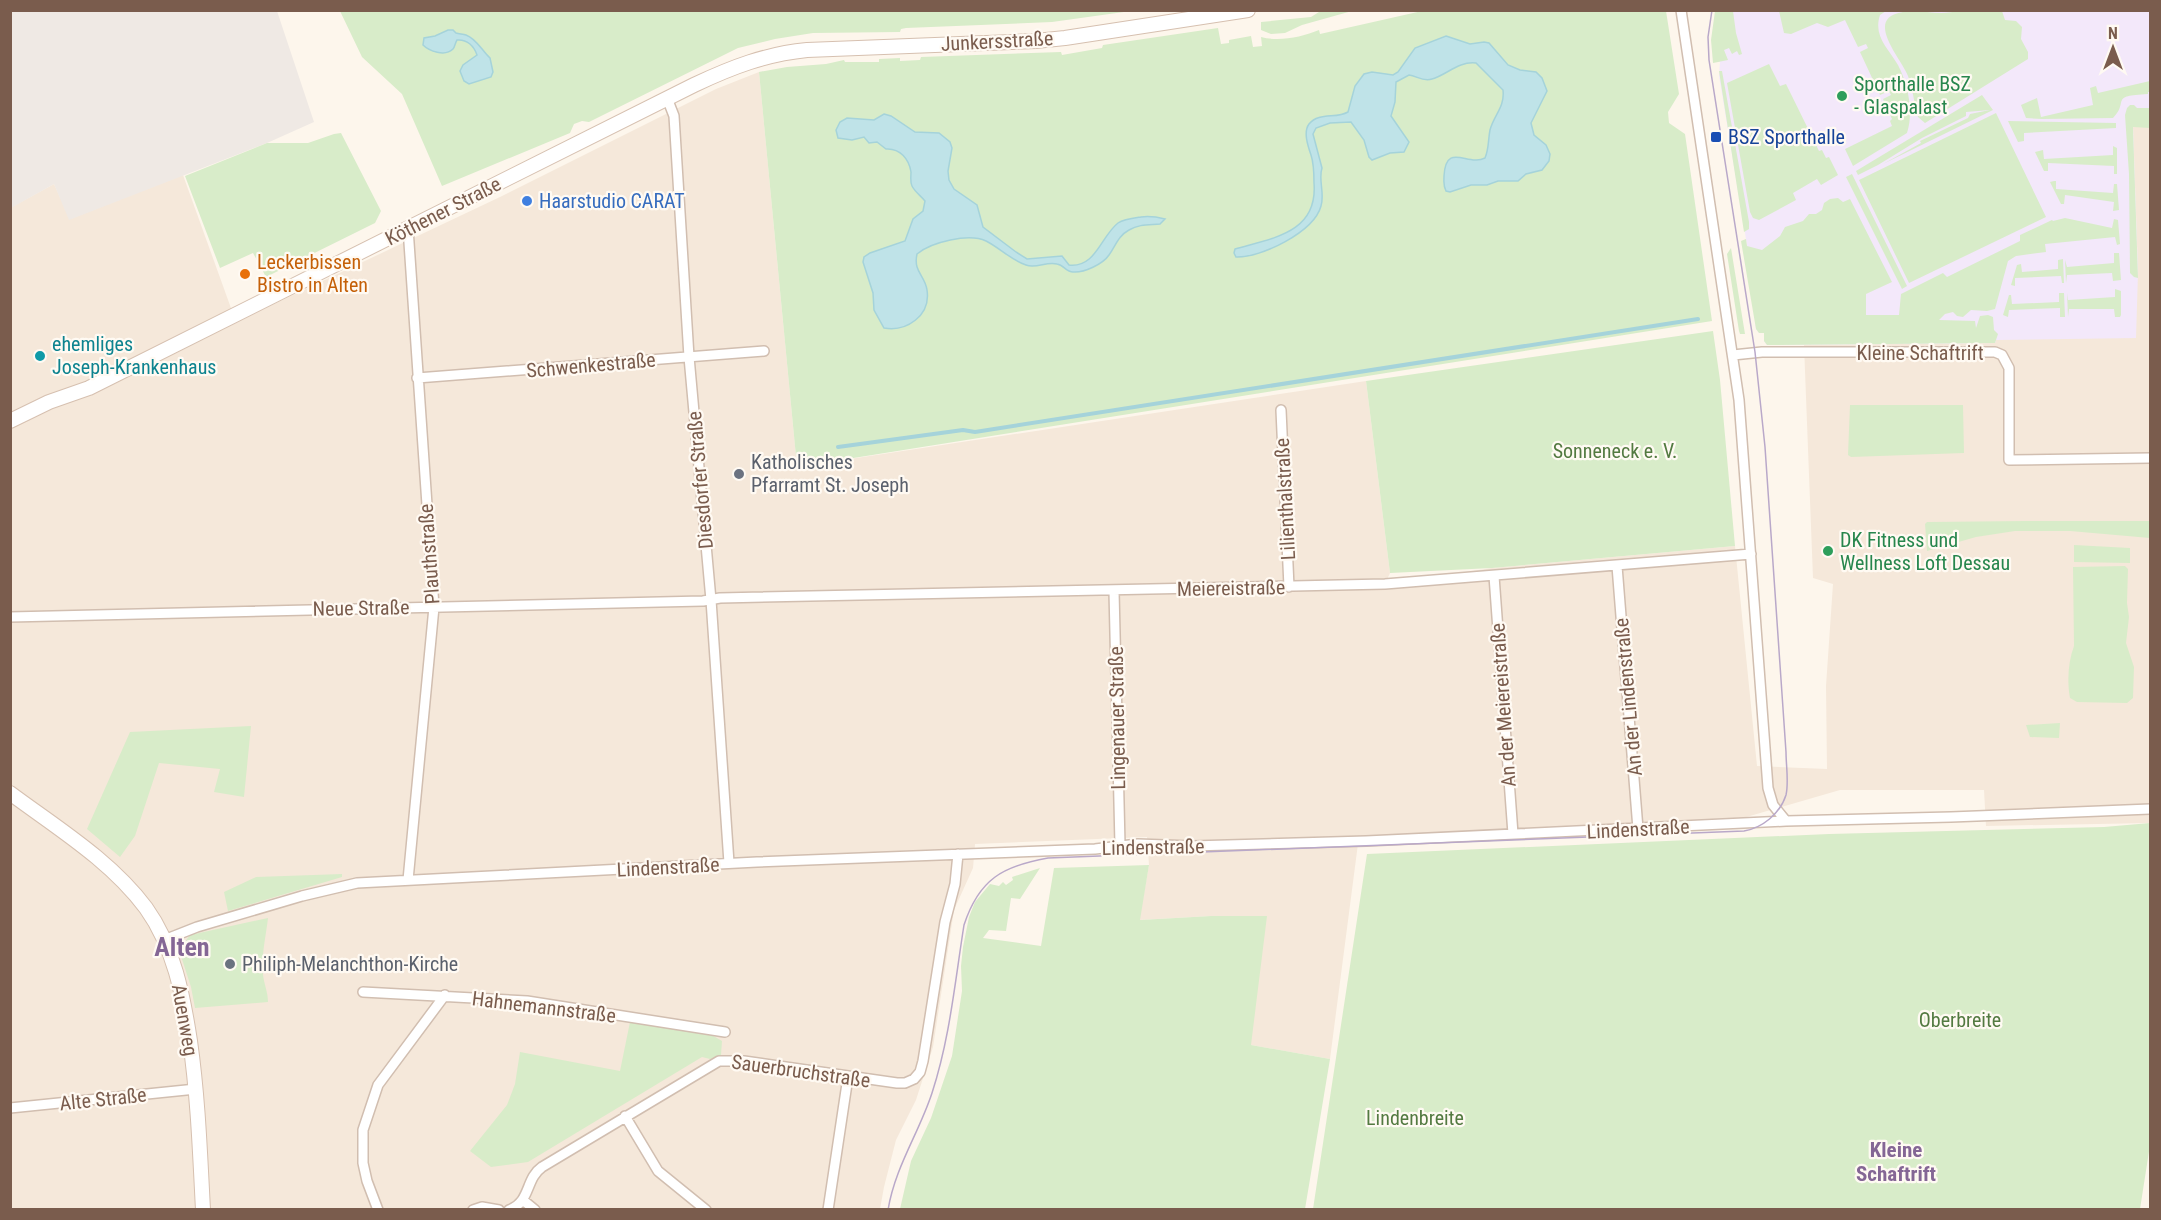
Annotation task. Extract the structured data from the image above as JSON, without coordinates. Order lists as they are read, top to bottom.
{
  "streets": {
    "main road": ["Junkersstraße", "Köthener Straße", "Auenweg"],
    "street": [
      "Kleine Schaftrift",
      "Schwenkestraße",
      "Diesdorfer Straße",
      "Lilienthalstraße",
      "Plauthstraße",
      "Meiereistraße",
      "Neue Straße",
      "An der Lindenstraße",
      "An der Meiereistraße",
      "Lingenauer Straße",
      "Lindenstraße",
      "Hahnemannstraße",
      "Sauerbruchstraße",
      "Alte Straße"
    ]
  },
  "crossings": [
    ["Junkersstraße", "Köthener Straße"],
    ["Köthener Straße", "Diesdorfer Straße"],
    ["Köthener Straße", "Plauthstraße"],
    ["Schwenkestraße", "Diesdorfer Straße"],
    ["Schwenkestraße", "Plauthstraße"],
    ["Diesdorfer Straße", "Meiereistraße"],
    ["Diesdorfer Straße", "Neue Straße"],
    ["Diesdorfer Straße", "Lindenstraße"],
    ["Lilienthalstraße", "Meiereistraße"],
    ["Plauthstraße", "Neue Straße"],
    ["Plauthstraße", "Lindenstraße"],
    ["Meiereistraße", "Neue Straße"],
    ["Meiereistraße", "An der Lindenstraße"],
    ["Meiereistraße", "An der Meiereistraße"],
    ["Meiereistraße", "Lingenauer Straße"],
    ["An der Lindenstraße", "Lindenstraße"],
    ["An der Meiereistraße", "Lindenstraße"],
    ["Lingenauer Straße", "Lindenstraße"],
    ["Lindenstraße", "Auenweg"],
    ["Lindenstraße", "Sauerbruchstraße"],
    ["Auenweg", "Alte Straße"]
  ],
  "districts": ["Alten", "Kleine Schaftrift"],
  "parks": ["Sonneneck e. V.", "Oberbreite", "Lindenbreite"],
  "places": {
    "other": [
      "Sporthalle BSZ - Glaspalast",
      "Haarstudio CARAT",
      "Leckerbissen Bistro in Alten",
      "ehemliges Joseph-Krankenhaus",
      "Katholisches Pfarramt St. Joseph",
      "DK Fitness und Wellness Loft Dessau",
      "Philiph-Melanchthon-Kirche"
    ],
    "transit": ["BSZ Sporthalle"]
  },
  "north": "top"
}
